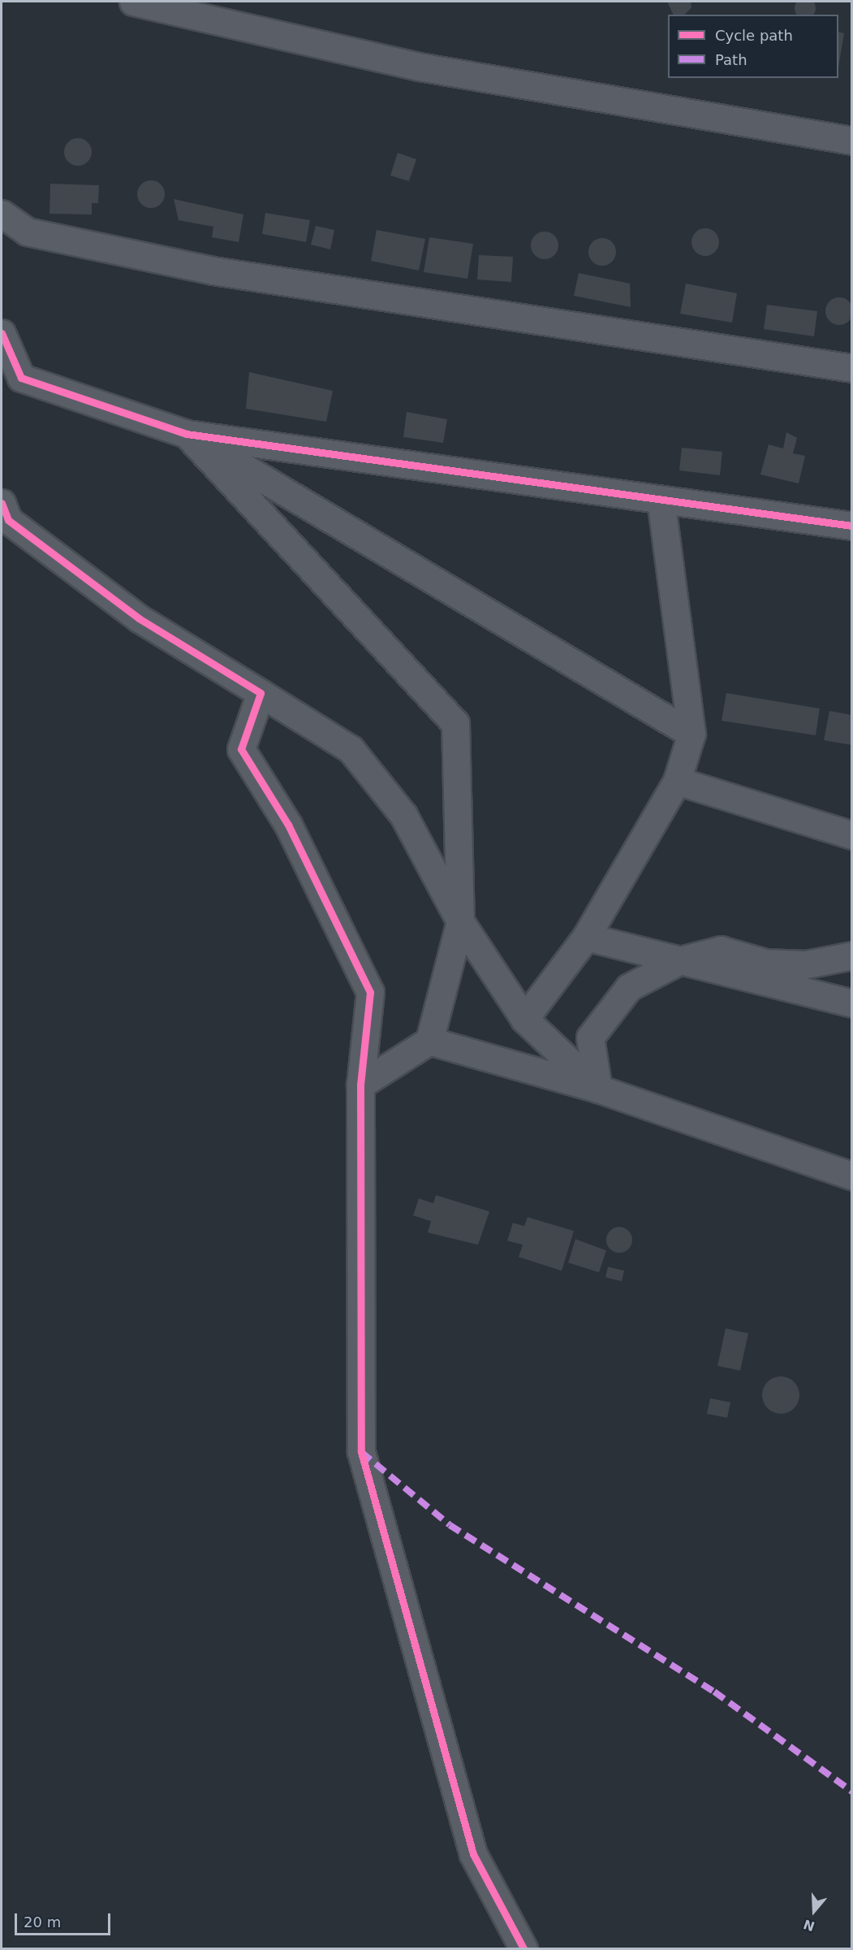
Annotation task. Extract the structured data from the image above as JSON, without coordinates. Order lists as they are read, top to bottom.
{
  "legend": ["Cycle path", "Path"],
  "scale_bar": "20 m",
  "north": "bottom"
}
